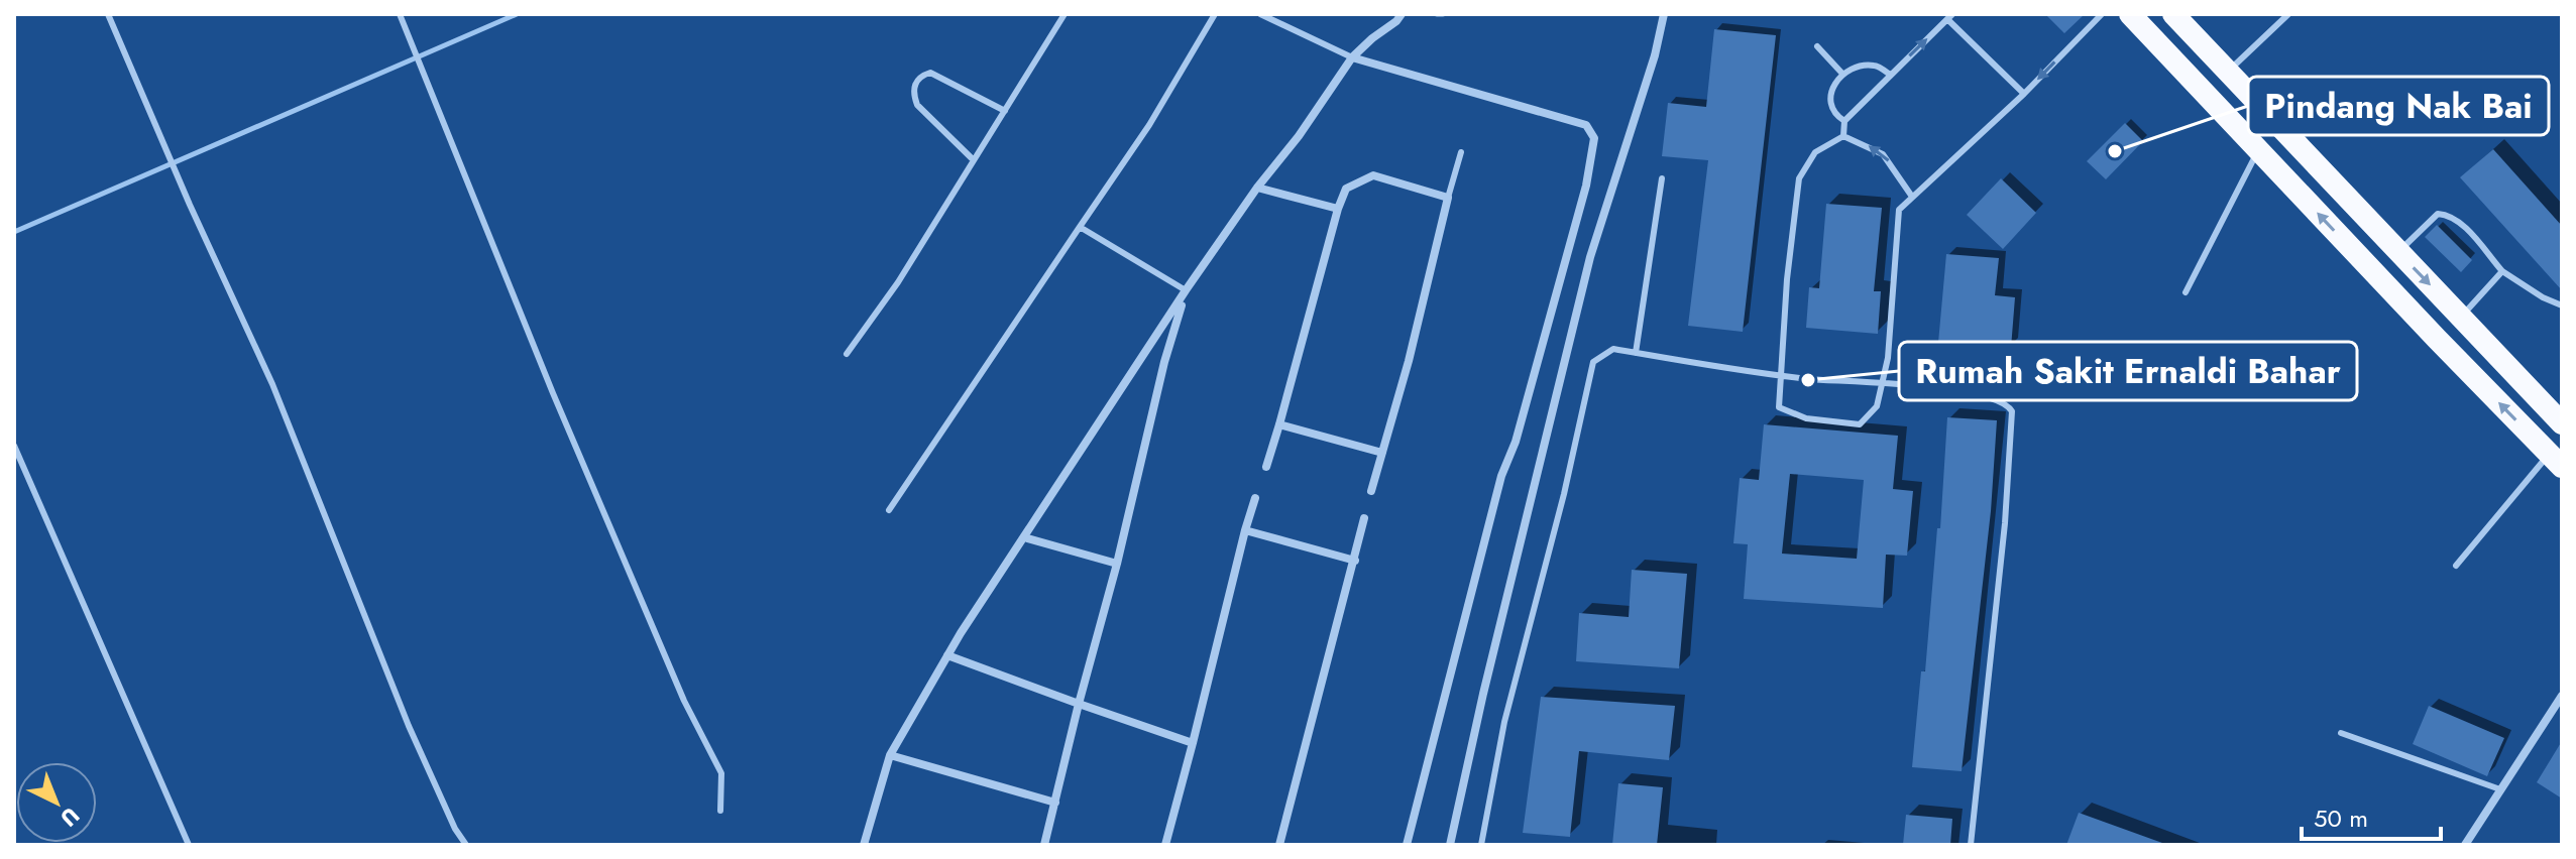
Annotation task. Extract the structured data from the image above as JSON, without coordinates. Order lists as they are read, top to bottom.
{
  "places": ["Pindang Nak Bai", "Rumah Sakit Ernaldi Bahar"],
  "scale_bar": "50 m",
  "north": "bottom right"
}
